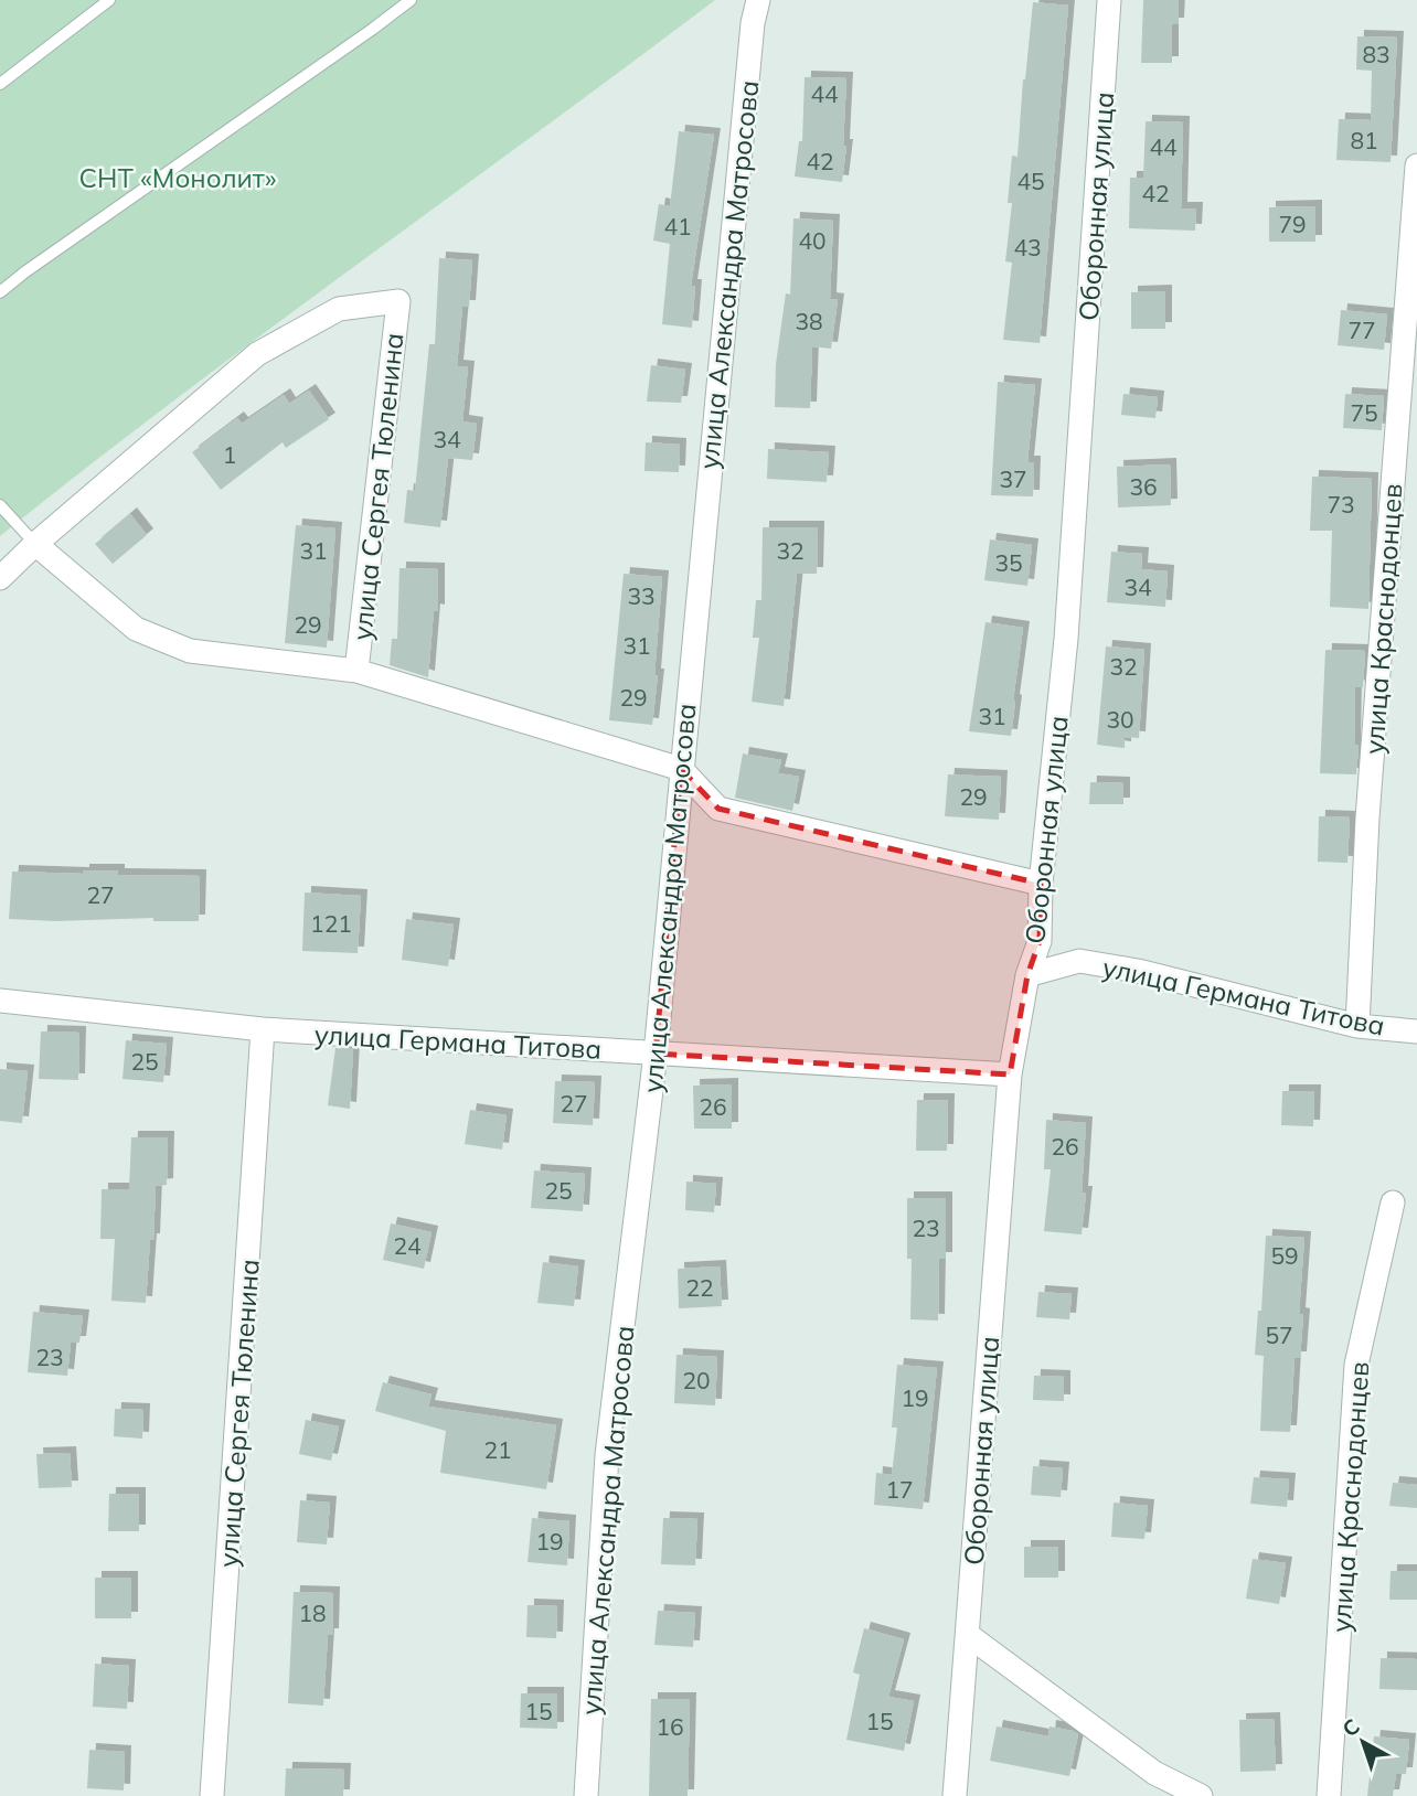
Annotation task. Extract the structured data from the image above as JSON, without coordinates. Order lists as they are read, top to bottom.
{
  "streets": {
    "street": [
      "Оборонная улица",
      "улица Александра Матросова",
      "улица Сергея Тюленина",
      "улица Краснодонцев",
      "улица Германа Титова"
    ]
  },
  "crossings": [
    ["Оборонная улица", "улица Германа Титова"],
    ["улица Александра Матросова", "улица Германа Титова"],
    ["улица Сергея Тюленина", "улица Германа Титова"],
    ["улица Краснодонцев", "улица Германа Титова"]
  ],
  "parks": ["СНТ «Монолит»"],
  "house_numbers": [
    "83",
    "44",
    "81",
    "44",
    "42",
    "45",
    "42",
    "79",
    "41",
    "40",
    "43",
    "38",
    "77",
    "75",
    "34",
    "1",
    "37",
    "36",
    "73",
    "31",
    "32",
    "35",
    "34",
    "33",
    "29",
    "31",
    "32",
    "29",
    "31",
    "30",
    "29",
    "27",
    "121",
    "25",
    "27",
    "26",
    "26",
    "25",
    "23",
    "24",
    "59",
    "22",
    "57",
    "23",
    "20",
    "19",
    "21",
    "17",
    "19",
    "18",
    "15",
    "15",
    "16"
  ],
  "north": "top left"
}
